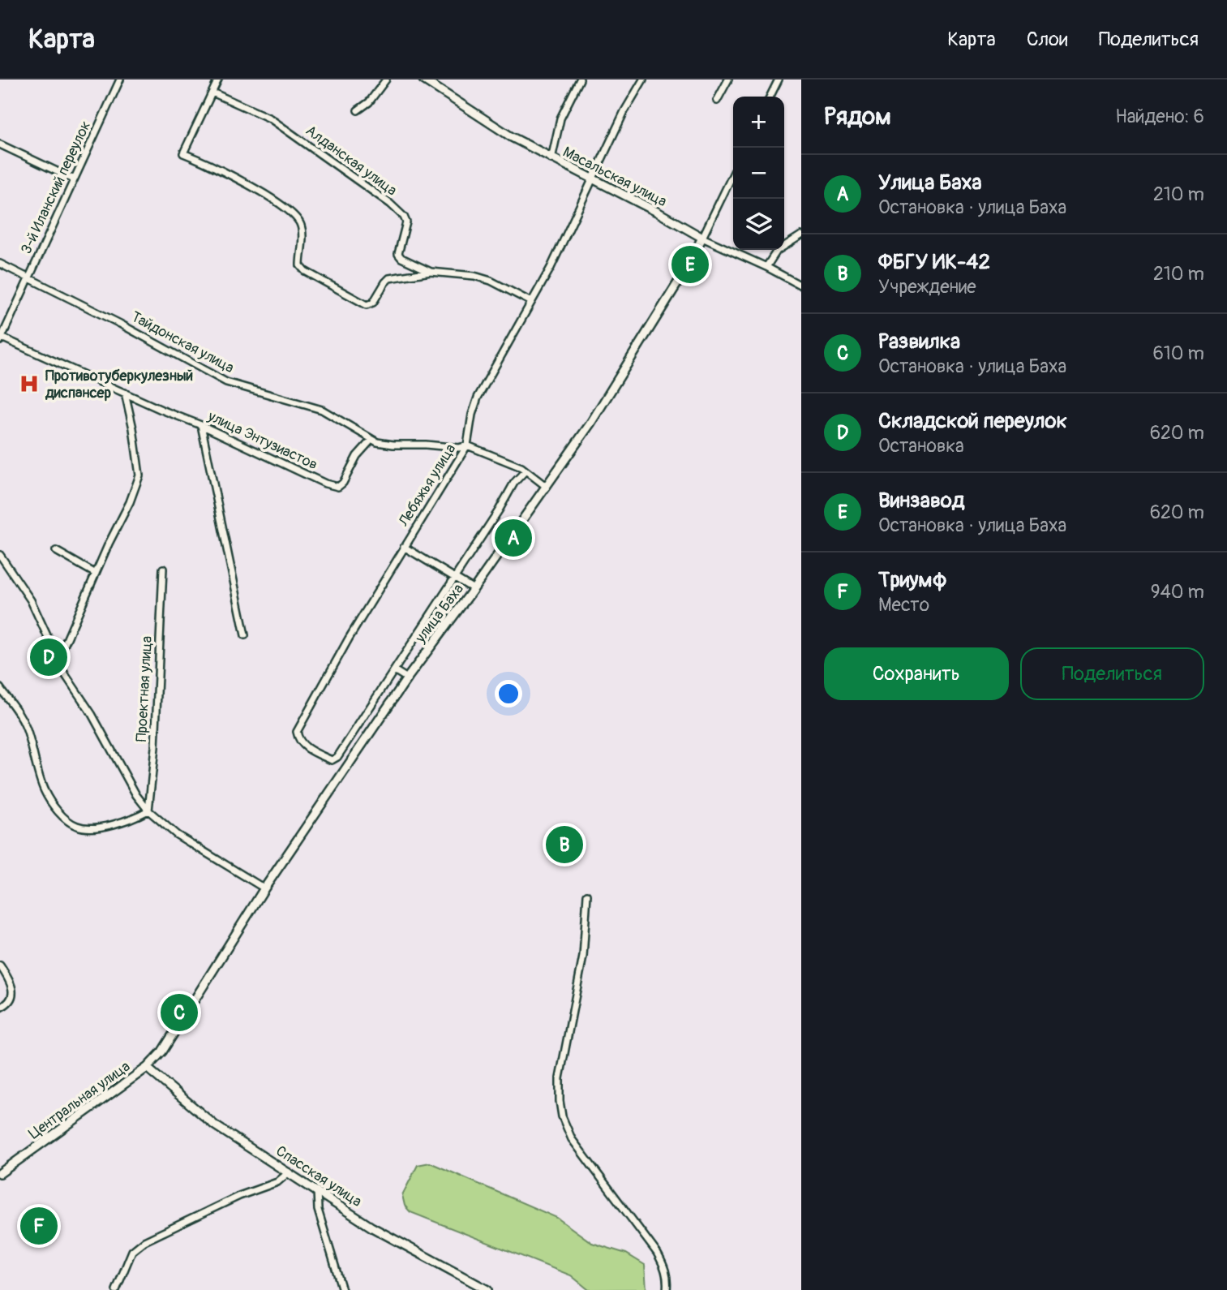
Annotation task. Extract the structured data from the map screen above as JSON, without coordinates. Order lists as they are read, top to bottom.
{
  "streets": {
    "street": [
      "Алданская улица",
      "Масальская улица",
      "3-й Иланский переулок",
      "Тайдонская улица",
      "улица Энтузиастов",
      "Лебяжья улица",
      "улица Баха",
      "Проектная улица",
      "Центральная улица",
      "Спасская улица"
    ]
  },
  "crossings": [
    ["Масальская улица", "Лебяжья улица"],
    ["Масальская улица", "улица Баха"],
    ["3-й Иланский переулок", "Тайдонская улица"],
    ["3-й Иланский переулок", "улица Энтузиастов"],
    ["Тайдонская улица", "улица Энтузиастов"],
    ["Тайдонская улица", "Лебяжья улица"],
    ["Тайдонская улица", "улица Баха"],
    ["улица Баха", "Центральная улица"],
    ["улица Баха", "Спасская улица"],
    ["Центральная улица", "Спасская улица"]
  ],
  "places": {
    "hospital": ["Противотуберкулезный диспансер"]
  },
  "page": {
    "header": "Карта",
    "nav": ["Карта", "Слои", "Поделиться"],
    "heading": ["Рядом", "Найдено: 6"],
    "map_buttons": ["+", "−"],
    "list": [
      {
        "mark": "A",
        "name": "Улица Баха",
        "note": "Остановка · улица Баха",
        "value": "210 m"
      },
      {
        "mark": "B",
        "name": "ФБГУ ИК-42",
        "note": "Учреждение",
        "value": "210 m"
      },
      {
        "mark": "C",
        "name": "Развилка",
        "note": "Остановка · улица Баха",
        "value": "610 m"
      },
      {
        "mark": "D",
        "name": "Складской переулок",
        "note": "Остановка",
        "value": "620 m"
      },
      {
        "mark": "E",
        "name": "Винзавод",
        "note": "Остановка · улица Баха",
        "value": "620 m"
      },
      {
        "mark": "F",
        "name": "Триумф",
        "note": "Место",
        "value": "940 m"
      }
    ],
    "pins": [
      "E",
      "A",
      "D",
      "B",
      "C",
      "F"
    ],
    "buttons": ["Сохранить", "Поделиться"]
  }
}
